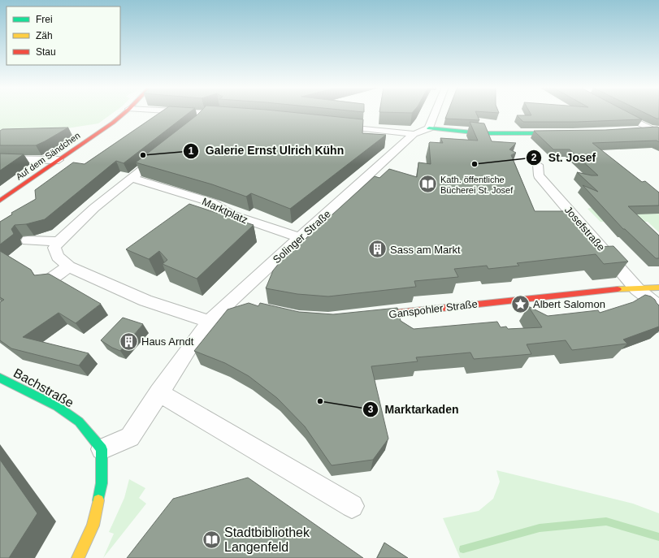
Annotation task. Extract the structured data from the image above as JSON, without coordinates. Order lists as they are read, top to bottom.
{
  "streets": {
    "street": [
      "Auf dem Sändchen",
      "Marktplatz",
      "Josefstraße",
      "Solinger Straße",
      "Ganspohler Straße",
      "Bachstraße"
    ]
  },
  "crossings": [
    ["Marktplatz", "Solinger Straße"],
    ["Josefstraße", "Ganspohler Straße"],
    ["Solinger Straße", "Bachstraße"]
  ],
  "places": {
    "other": ["Galerie Ernst Ulrich Kühn", "St. Josef", "Marktarkaden"],
    "library": ["Kath. öffentliche Bücherei St. Josef", "Stadtbibliothek Langenfeld"],
    "building": ["Sass am Markt", "Haus Arndt"],
    "place": ["Albert Salomon"]
  },
  "legend": ["Frei", "Zäh", "Stau"]
}
